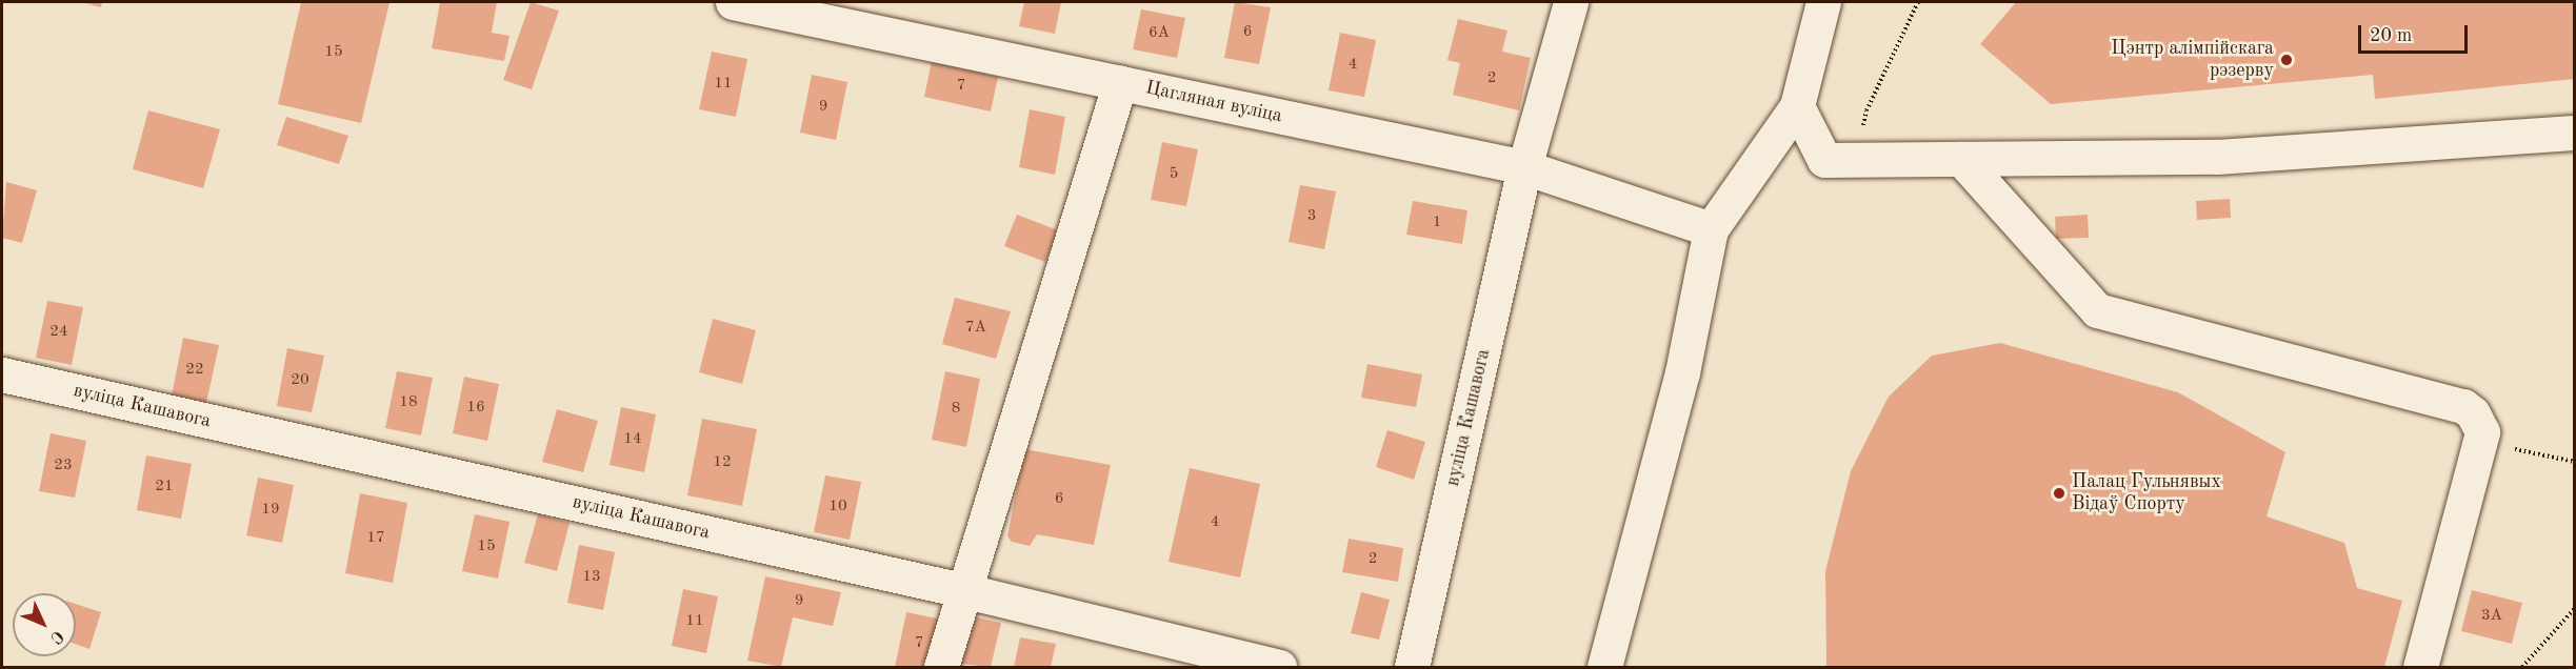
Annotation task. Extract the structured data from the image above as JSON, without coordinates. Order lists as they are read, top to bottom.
{
  "streets": {
    "street": ["Цагляная вуліца", "вуліца Кашавога"]
  },
  "crossings": [
    ["Цагляная вуліца", "вуліца Кашавога"]
  ],
  "places": ["Цэнтр алімпійскага рэзерву", "Палац Гульнявых Відаў Спорту"],
  "house_numbers": [
    "6",
    "6А",
    "15",
    "4",
    "2",
    "11",
    "7",
    "9",
    "5",
    "3",
    "1",
    "7А",
    "24",
    "22",
    "20",
    "18",
    "16",
    "8",
    "14",
    "12",
    "23",
    "21",
    "6",
    "10",
    "19",
    "4",
    "17",
    "15",
    "2",
    "13",
    "9",
    "3А",
    "11",
    "7"
  ],
  "scale_bar": "20 m",
  "north": "bottom right"
}
